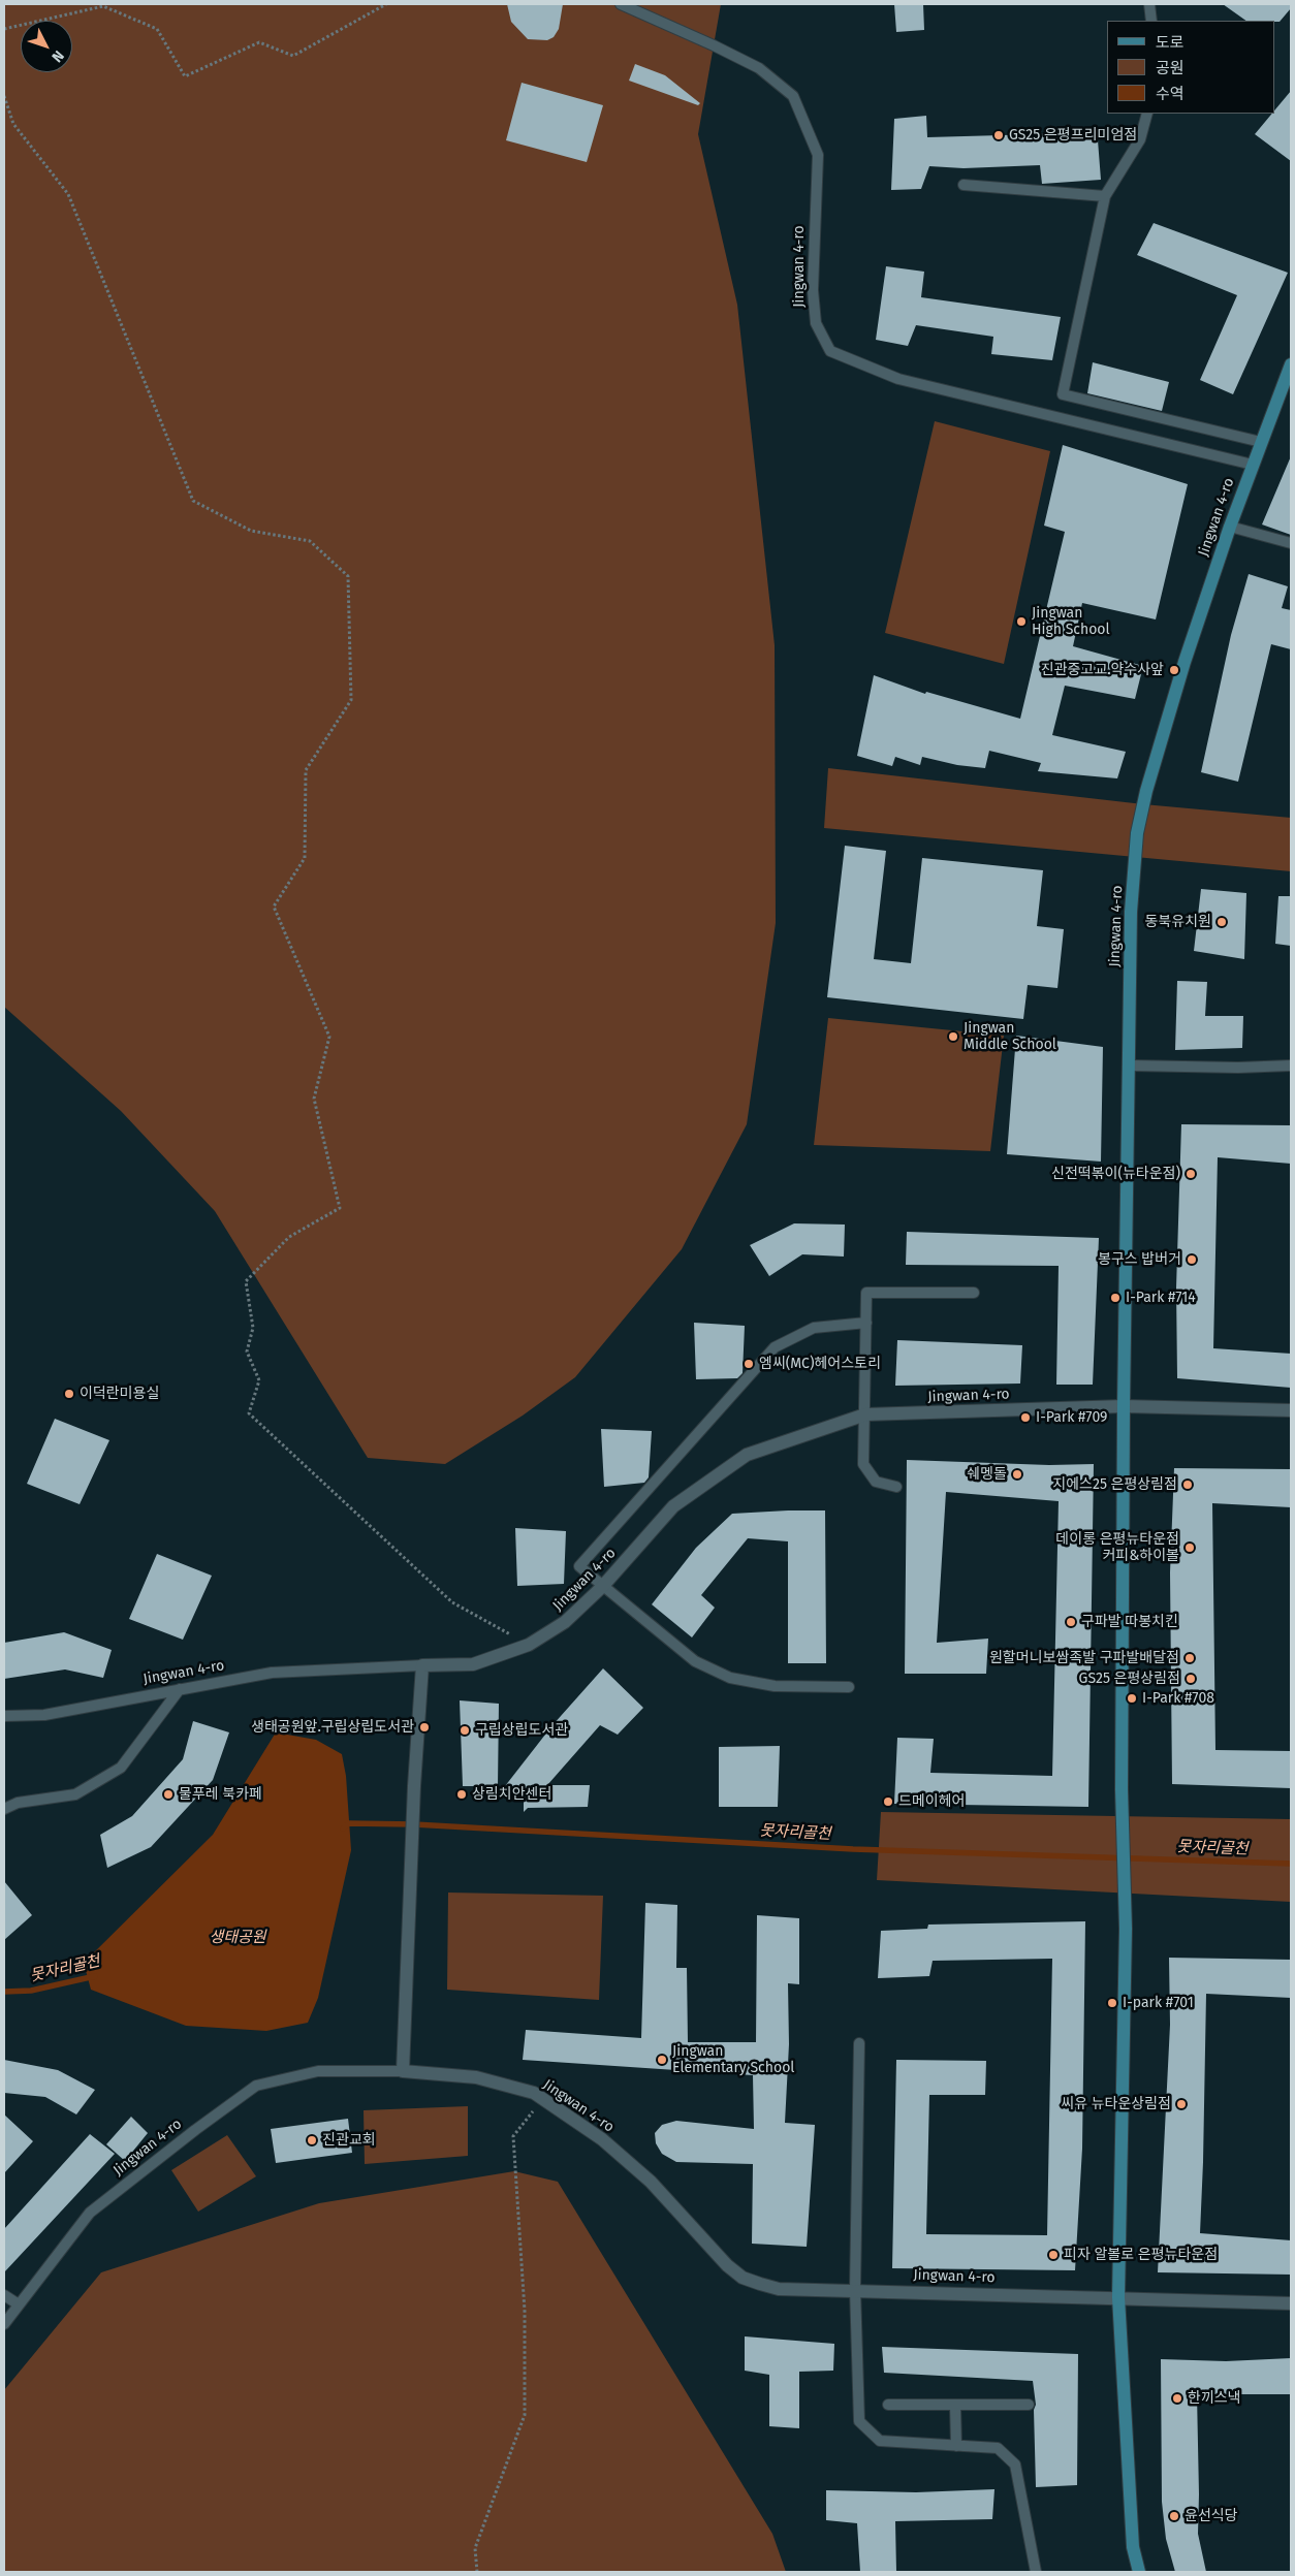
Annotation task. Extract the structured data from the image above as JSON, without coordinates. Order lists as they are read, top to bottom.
{
  "streets": {
    "street": ["Jingwan 4-ro"]
  },
  "water": ["못자리골천", "생태공원"],
  "places": [
    "GS25 은평프리미엄점",
    "Jingwan High School",
    "진관중고교.약수사앞",
    "동북유치원",
    "Jingwan Middle School",
    "신전떡볶이(뉴타운점)",
    "봉구스 밥버거",
    "I-Park #714",
    "엠씨(MC)헤어스토리",
    "이덕란미용실",
    "I-Park #709",
    "쉐멩돌",
    "지에스25 은평상림점",
    "데이롱 은평뉴타운점 커피&하이볼",
    "구파발 따봉치킨",
    "원할머니보쌈족발 구파발배달점",
    "GS25 은평상림점",
    "I-Park #708",
    "생태공원앞.구립상립도서관",
    "구립상립도서관",
    "물푸레 북카페",
    "상림치안센터",
    "드메이헤어",
    "I-park #701",
    "Jingwan Elementary School",
    "씨유 뉴타운상림점",
    "진관교회",
    "피자 알볼로 은평뉴타운점",
    "한끼스낵",
    "윤선식당"
  ],
  "legend": ["도로", "공원", "수역"],
  "north": "bottom right"
}
